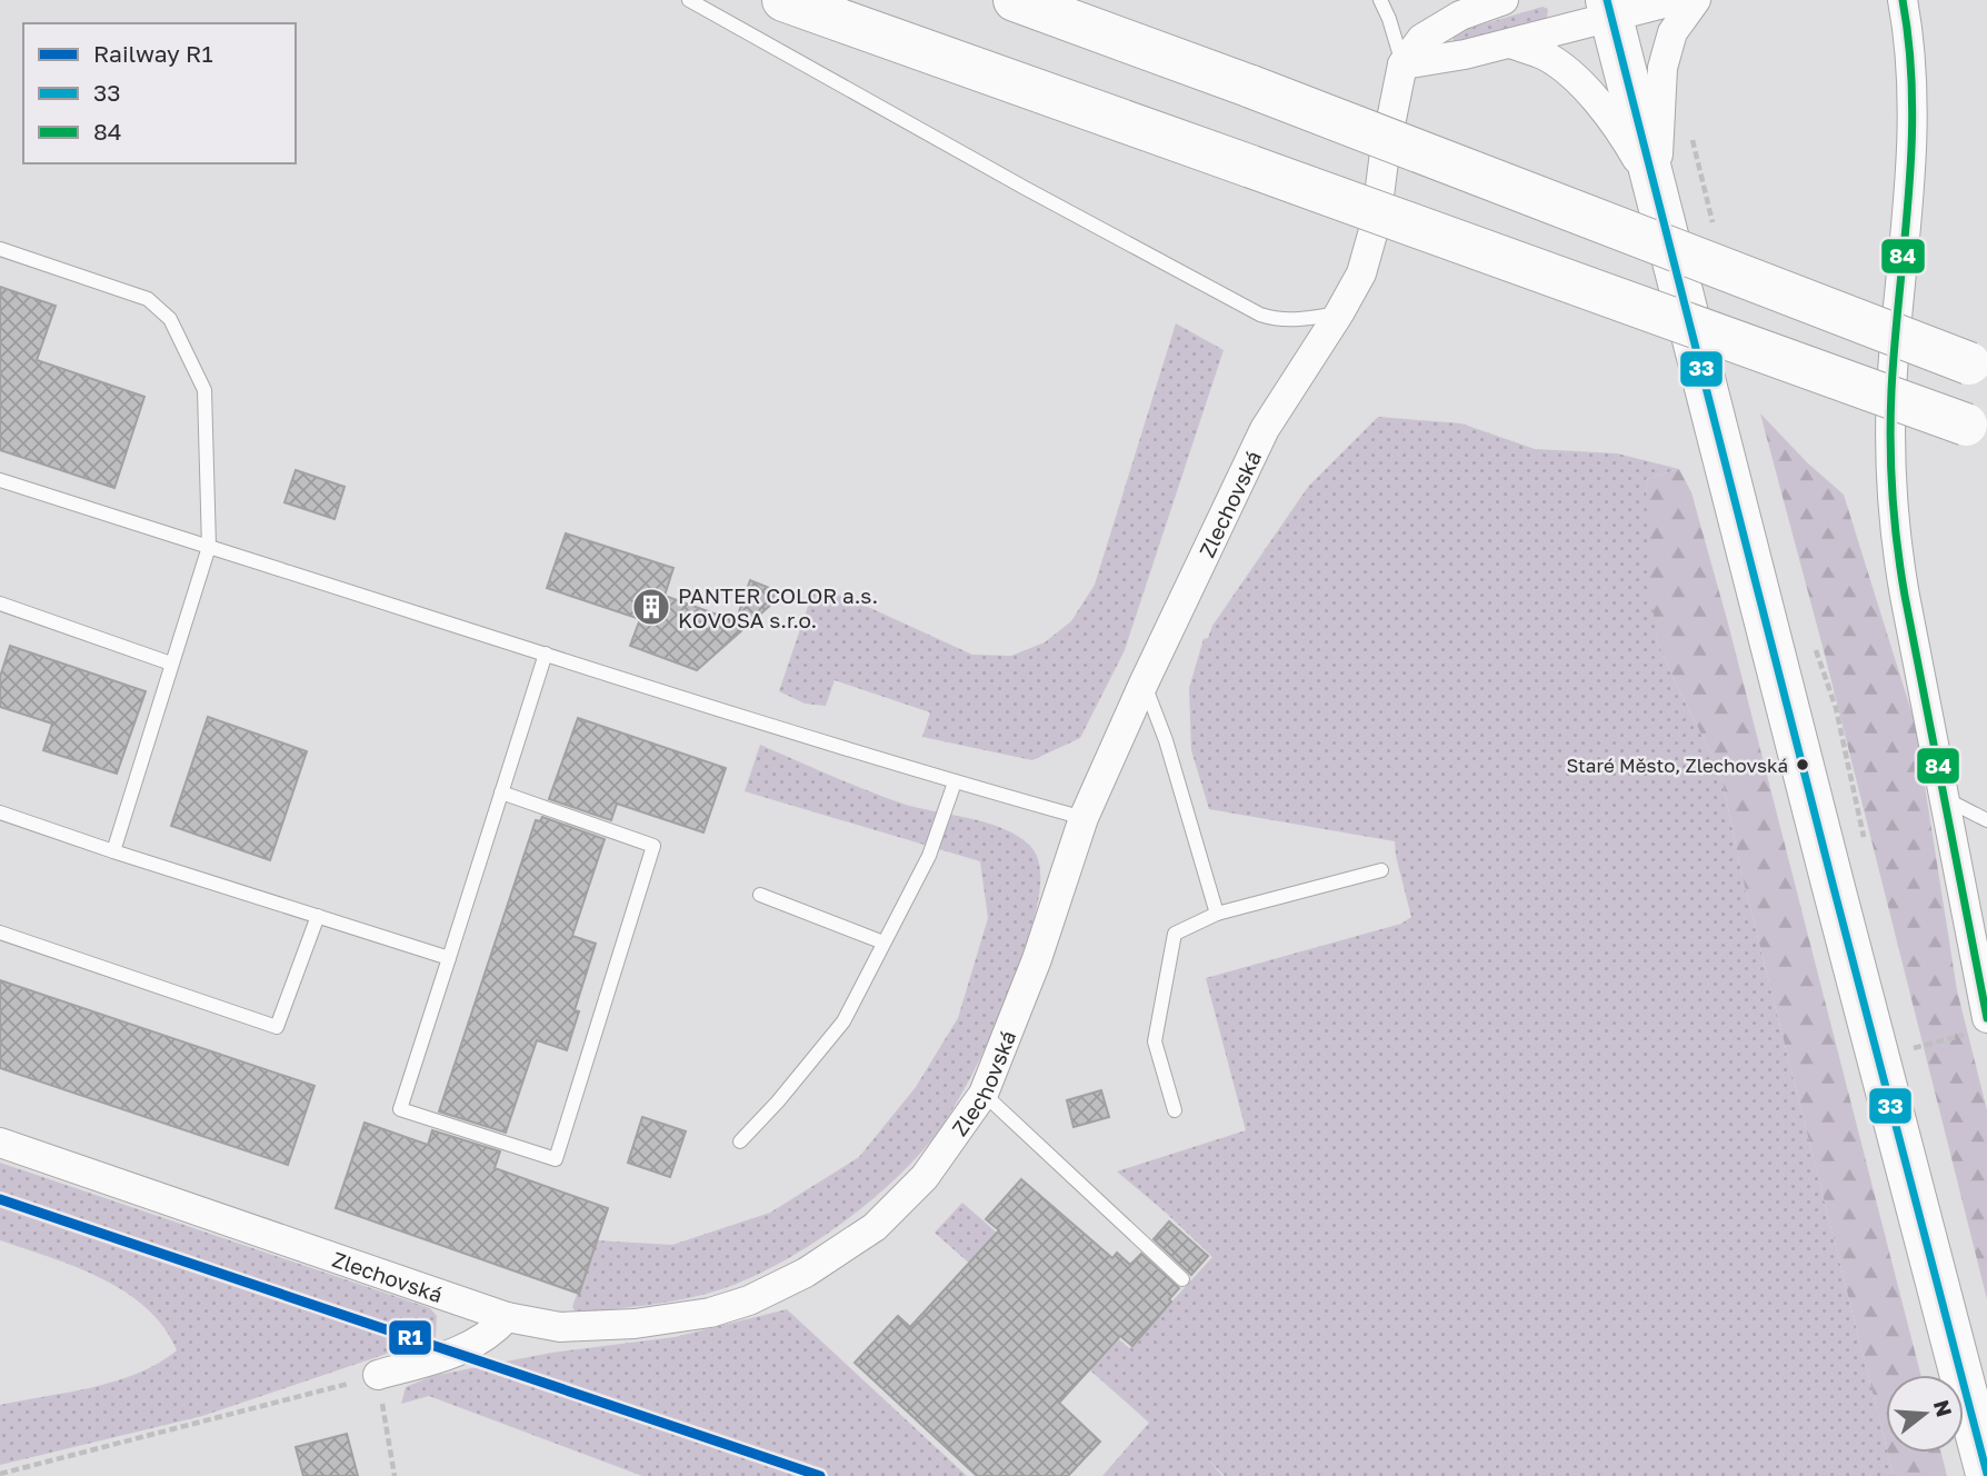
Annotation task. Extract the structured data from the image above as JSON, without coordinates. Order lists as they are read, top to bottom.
{
  "streets": {
    "street": ["Zlechovská"]
  },
  "places": {
    "building": ["PANTER COLOR a.s. KOVOSA s.r.o."],
    "other": ["Staré Město, Zlechovská"]
  },
  "lines": ["transit line 33", "transit line 84", "rail line R1"],
  "legend": ["Railway R1", "33", "84"],
  "north": "right"
}
